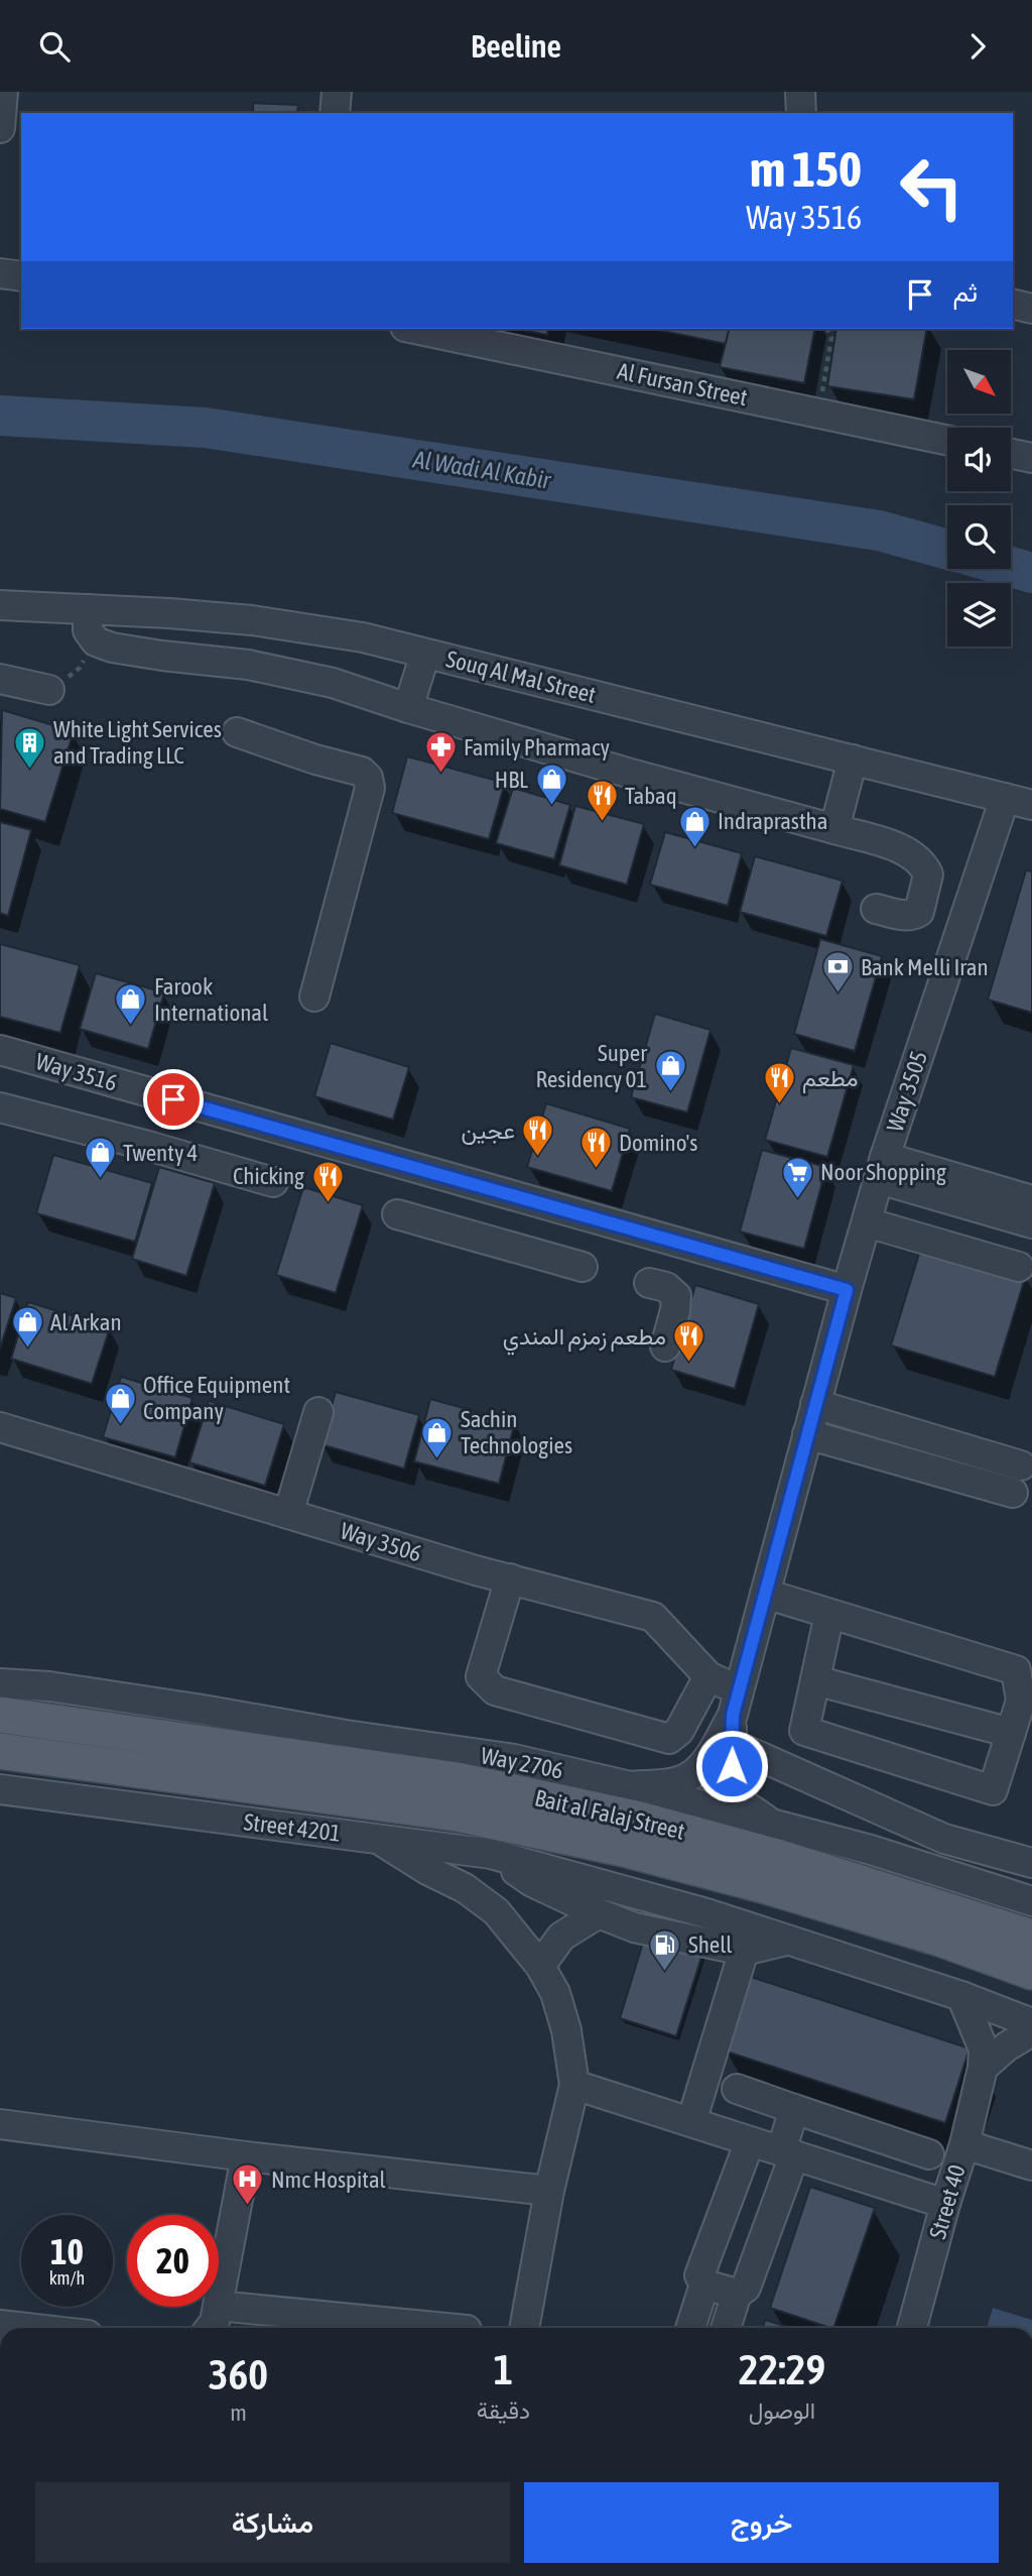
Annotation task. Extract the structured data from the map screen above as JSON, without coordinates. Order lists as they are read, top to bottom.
{
  "streets": {
    "main road": ["Bait al Falaj Street"],
    "street": [
      "Al Fursan Street",
      "Souq Al Mal Street",
      "Way 3516",
      "Way 3505",
      "Way 3506",
      "Way 2706",
      "Street 4201",
      "Street 40"
    ]
  },
  "crossings": [
    ["Souq Al Mal Street", "Way 3505"],
    ["Way 3516", "Way 3505"],
    ["Way 3505", "Way 3506"],
    ["Way 3505", "Way 2706"]
  ],
  "water": ["Al Wadi Al Kabir"],
  "places": {
    "building": ["White Light Services and Trading LLC"],
    "pharmacy": ["Family Pharmacy"],
    "shop": [
      "HBL",
      "Indraprastha",
      "Farook International",
      "Super Residency 01",
      "Twenty 4",
      "Al Arkan",
      "Office Equipment Company",
      "Sachin Technologies"
    ],
    "restaurant": [
      "Tabaq",
      "مطعم",
      "عجين",
      "Domino's",
      "Chicking",
      "مطعم زمزم المندي"
    ],
    "bank": ["Bank Melli Iran"],
    "supermarket": ["Noor Shopping"],
    "fuel station": ["Shell"],
    "hospital": ["Nmc Hospital"]
  },
  "north": "bottom right",
  "page": {
    "header": "Beeline",
    "turn": ["150 m", "Way 3516"],
    "then": "ثم",
    "speed": "10 km/h",
    "limit": "20",
    "eta": [
      "22:29",
      "الوصول",
      "1",
      "دقيقة",
      "360",
      "m"
    ],
    "buttons": ["خروج", "مشاركة"]
  }
}
